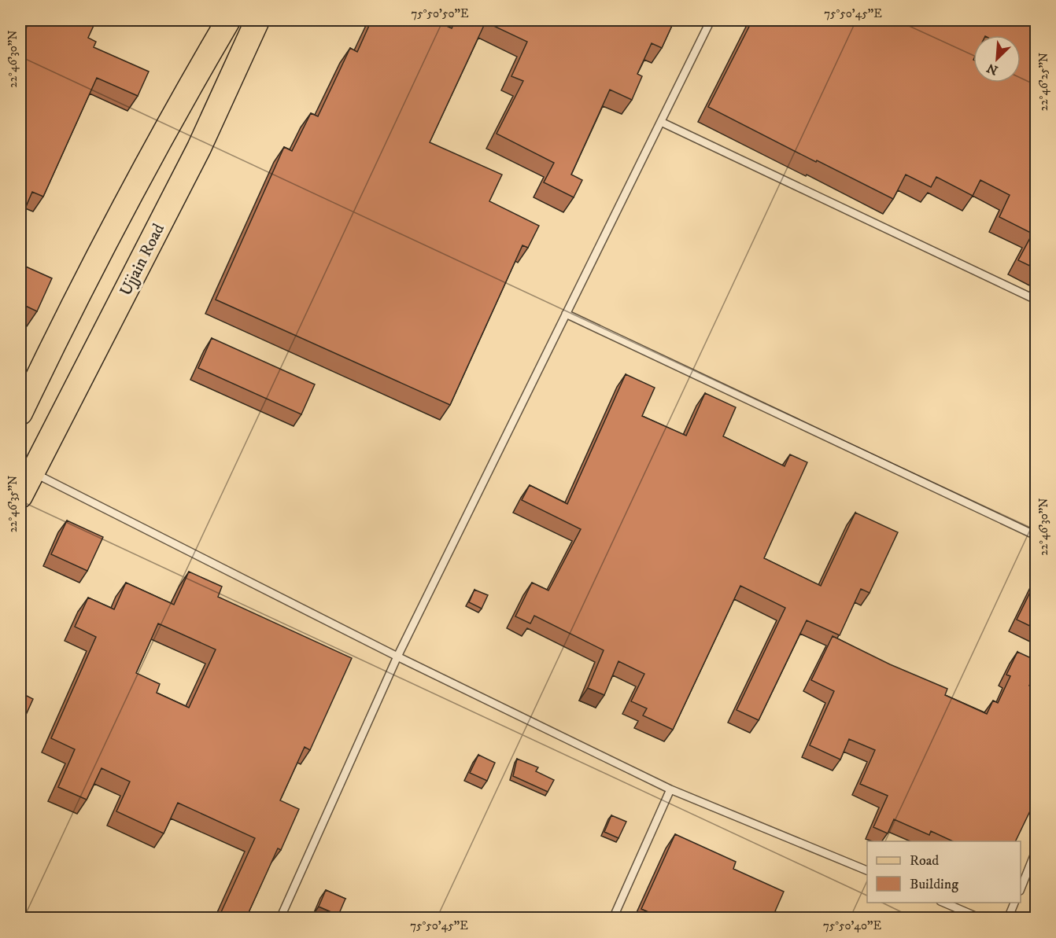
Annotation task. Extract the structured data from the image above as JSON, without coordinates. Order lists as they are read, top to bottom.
{
  "streets": {
    "main road": ["Ujjain Road"]
  },
  "legend": ["Road", "Building"],
  "north": "bottom left",
  "coordinates": [
    "75°50'50\"E",
    "75°50'45\"E",
    "22°46'30\"N",
    "22°46'25\"N",
    "22°46'35\"N",
    "75°50'40\"E"
  ]
}
